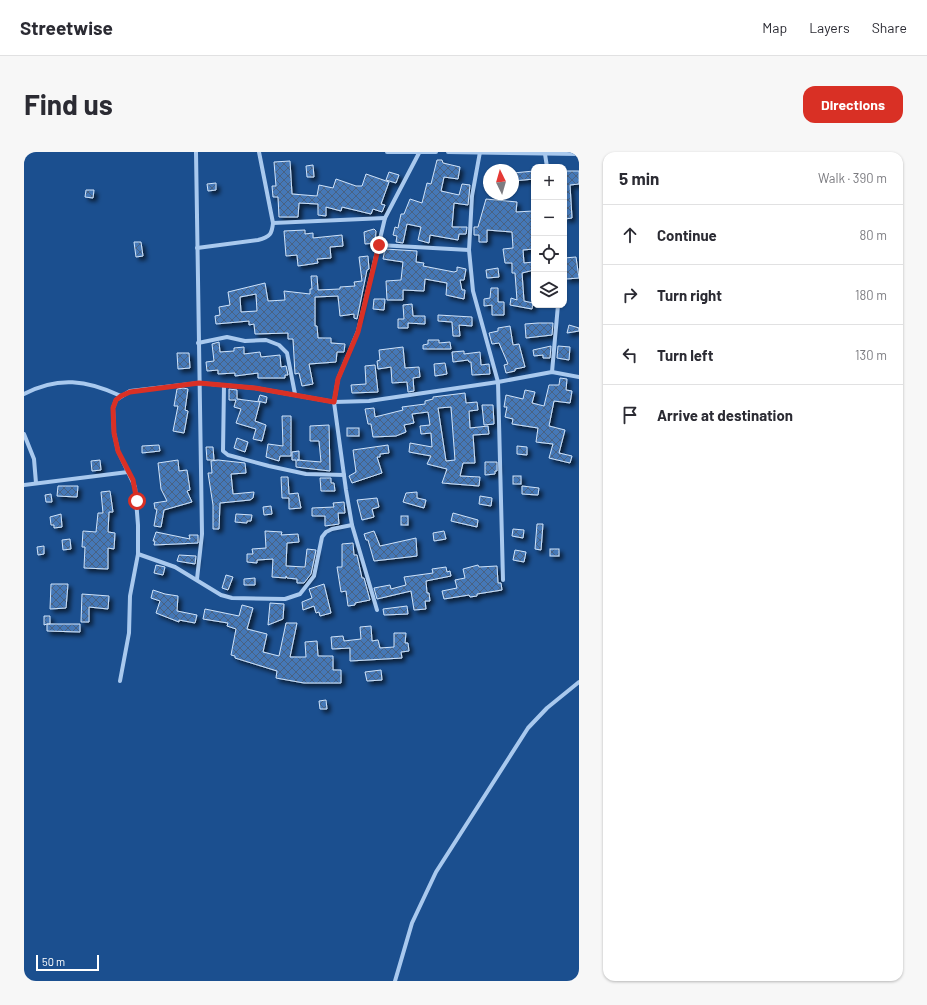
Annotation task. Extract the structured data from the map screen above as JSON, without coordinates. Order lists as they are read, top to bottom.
{
  "scale_bar": "50 m",
  "north": "top",
  "page": {
    "header": "Streetwise",
    "nav": ["Map", "Layers", "Share"],
    "buttons": "Directions",
    "title": "Find us",
    "heading": ["5 min", "Walk · 390 m"],
    "map_buttons": ["+", "−"],
    "list": [
      ["Continue", "80 m"],
      ["Turn right", "180 m"],
      ["Turn left", "130 m"],
      "Arrive at destination"
    ],
    "scale": "50 m"
  }
}
